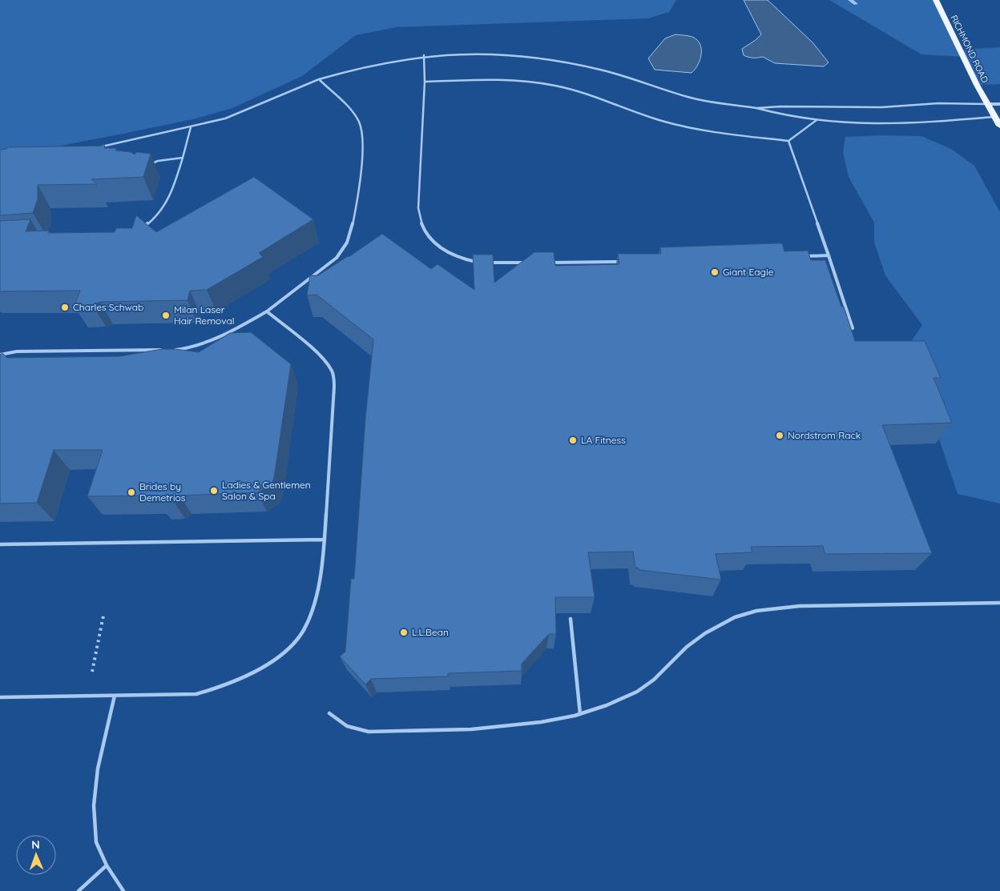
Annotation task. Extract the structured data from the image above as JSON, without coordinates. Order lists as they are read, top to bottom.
{
  "streets": {
    "main road": ["RICHMOND ROAD"]
  },
  "places": [
    "Giant Eagle",
    "Charles Schwab",
    "Milan Laser Hair Removal",
    "Nordstrom Rack",
    "LA Fitness",
    "Ladies & Gentlemen Salon & Spa",
    "Brides by Demetrios",
    "L.L.Bean"
  ],
  "north": "top"
}
